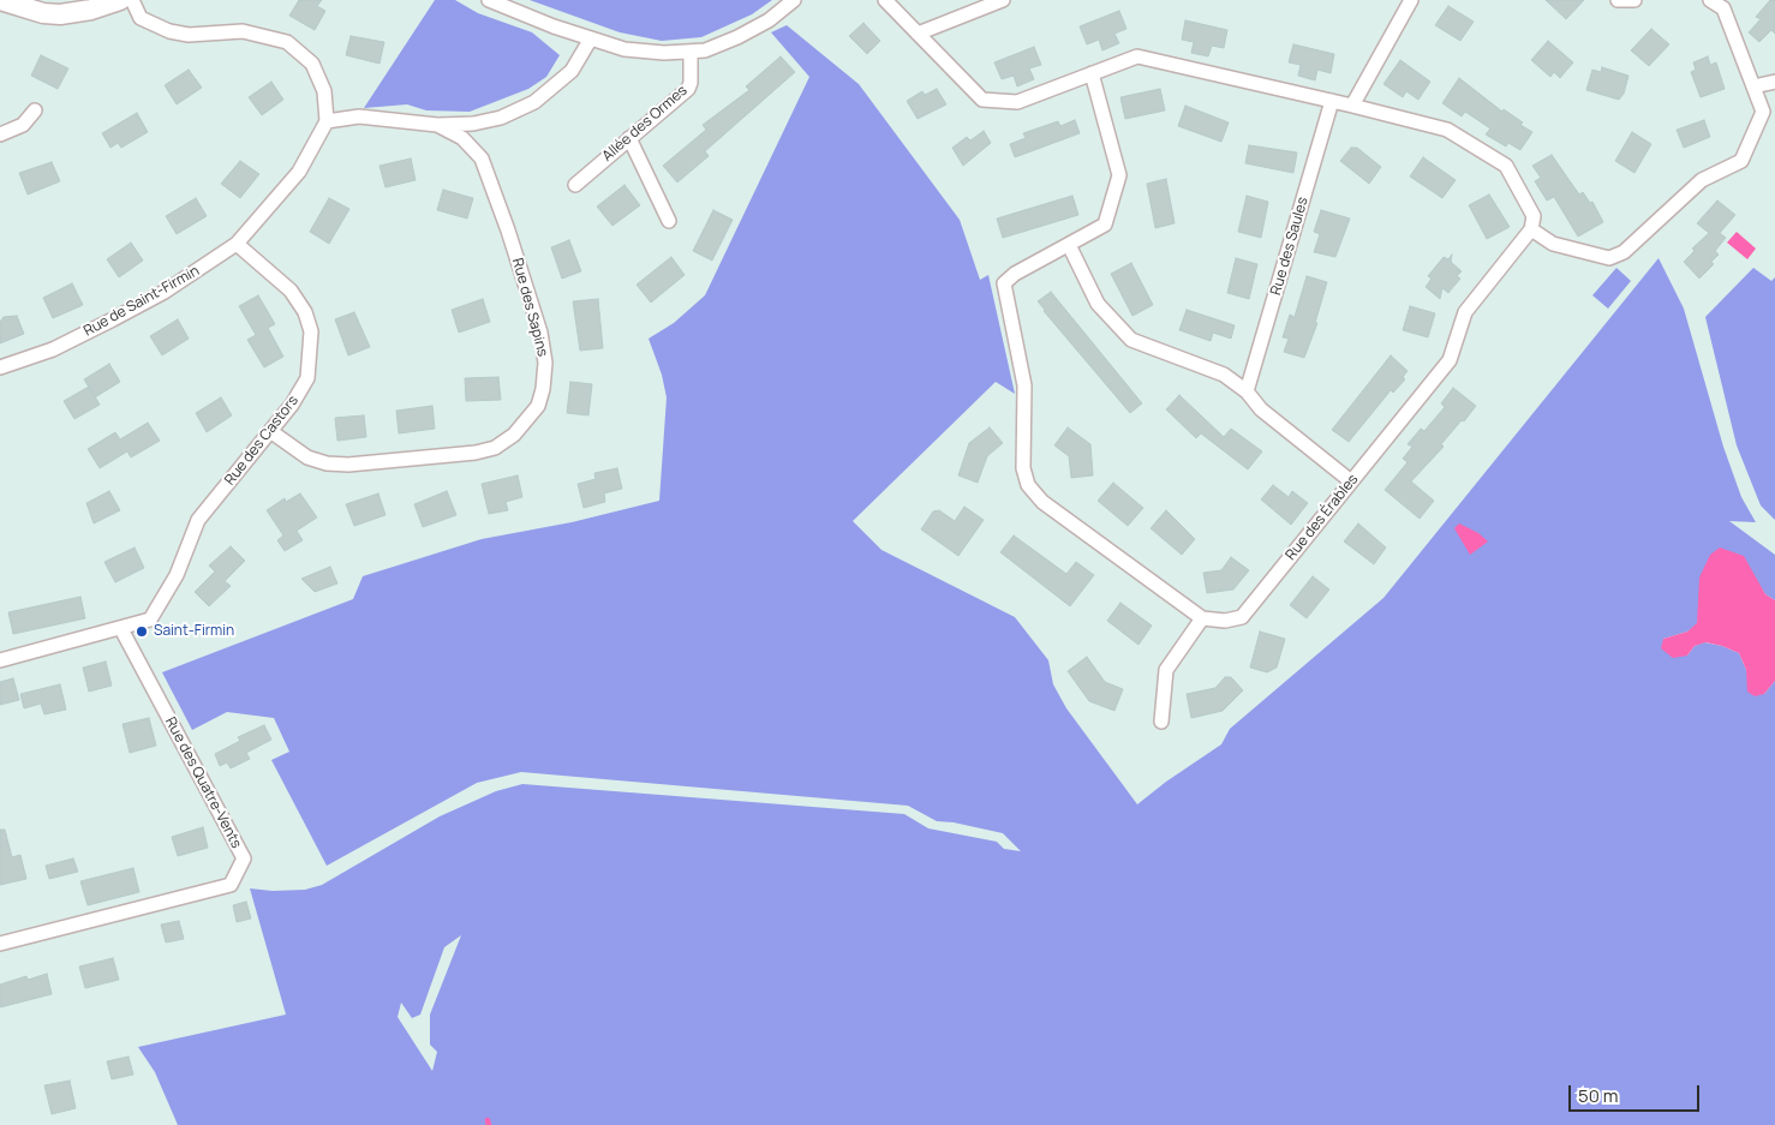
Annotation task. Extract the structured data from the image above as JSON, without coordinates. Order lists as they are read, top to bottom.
{
  "streets": {
    "street": [
      "Allée des Ormes",
      "Rue des Saules",
      "Rue de Saint-Firmin",
      "Rue des Sapins",
      "Rue des Castors",
      "Rue des Érables",
      "Rue des Quatre-Vents"
    ]
  },
  "crossings": [
    ["Rue de Saint-Firmin", "Rue des Sapins"],
    ["Rue de Saint-Firmin", "Rue des Castors"],
    ["Rue des Sapins", "Rue des Castors"],
    ["Rue des Castors", "Rue des Quatre-Vents"]
  ],
  "places": ["Saint-Firmin"],
  "scale_bar": "50 m"
}
